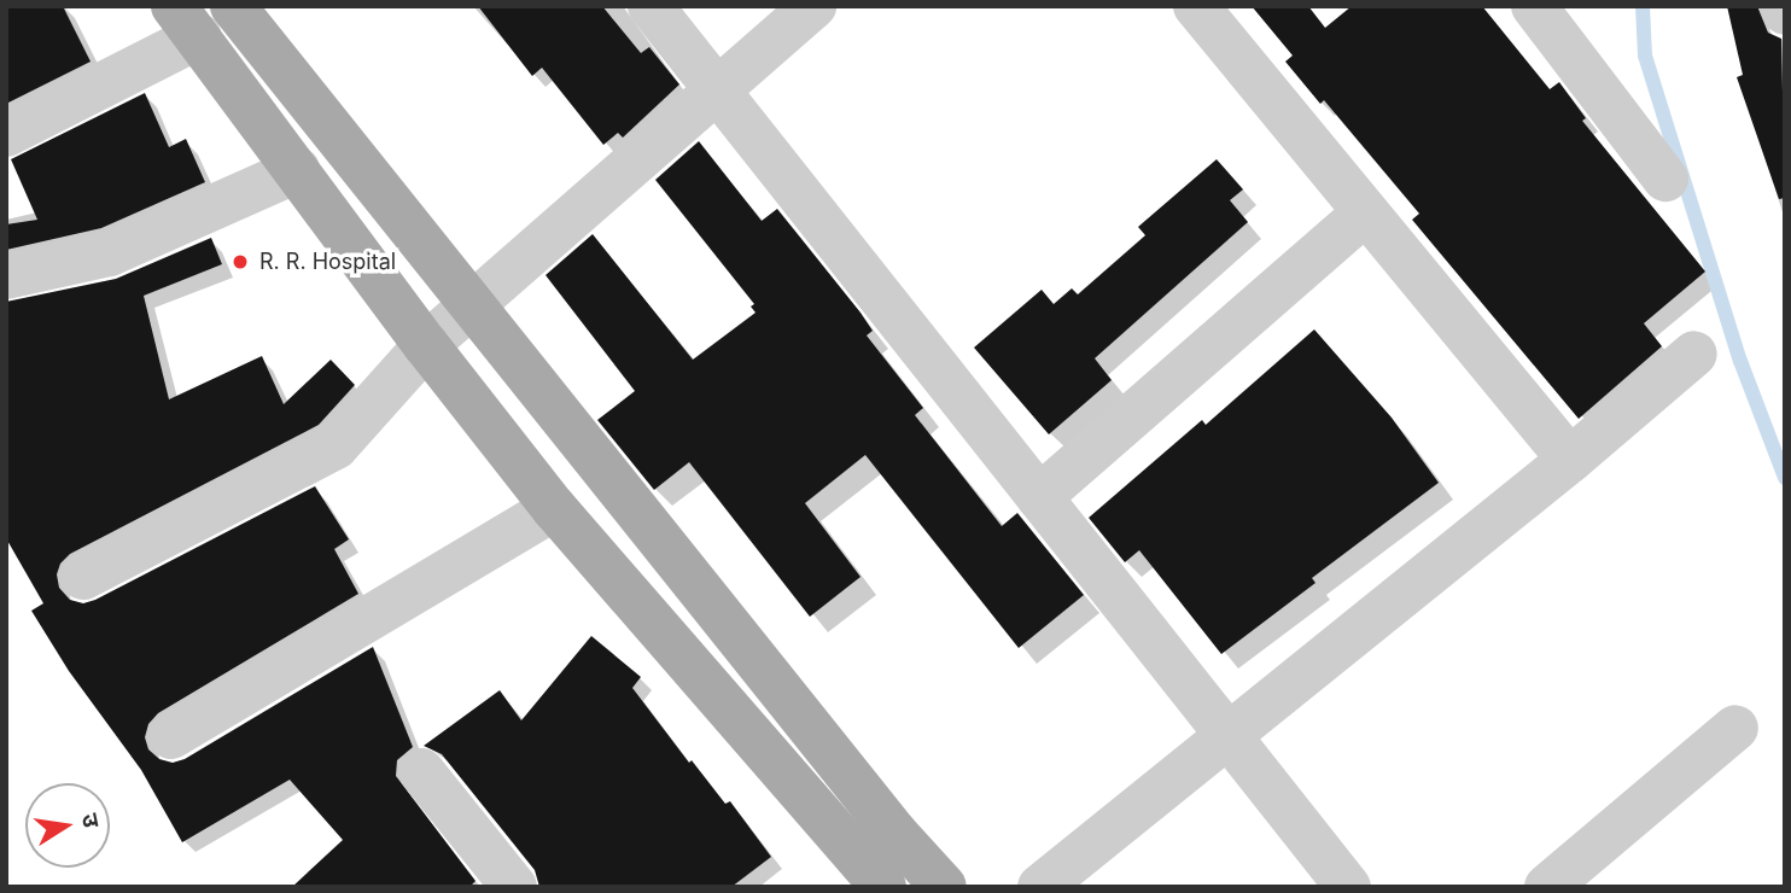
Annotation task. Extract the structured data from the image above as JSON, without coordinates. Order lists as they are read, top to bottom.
{
  "places": ["R. R. Hospital"],
  "north": "right"
}
